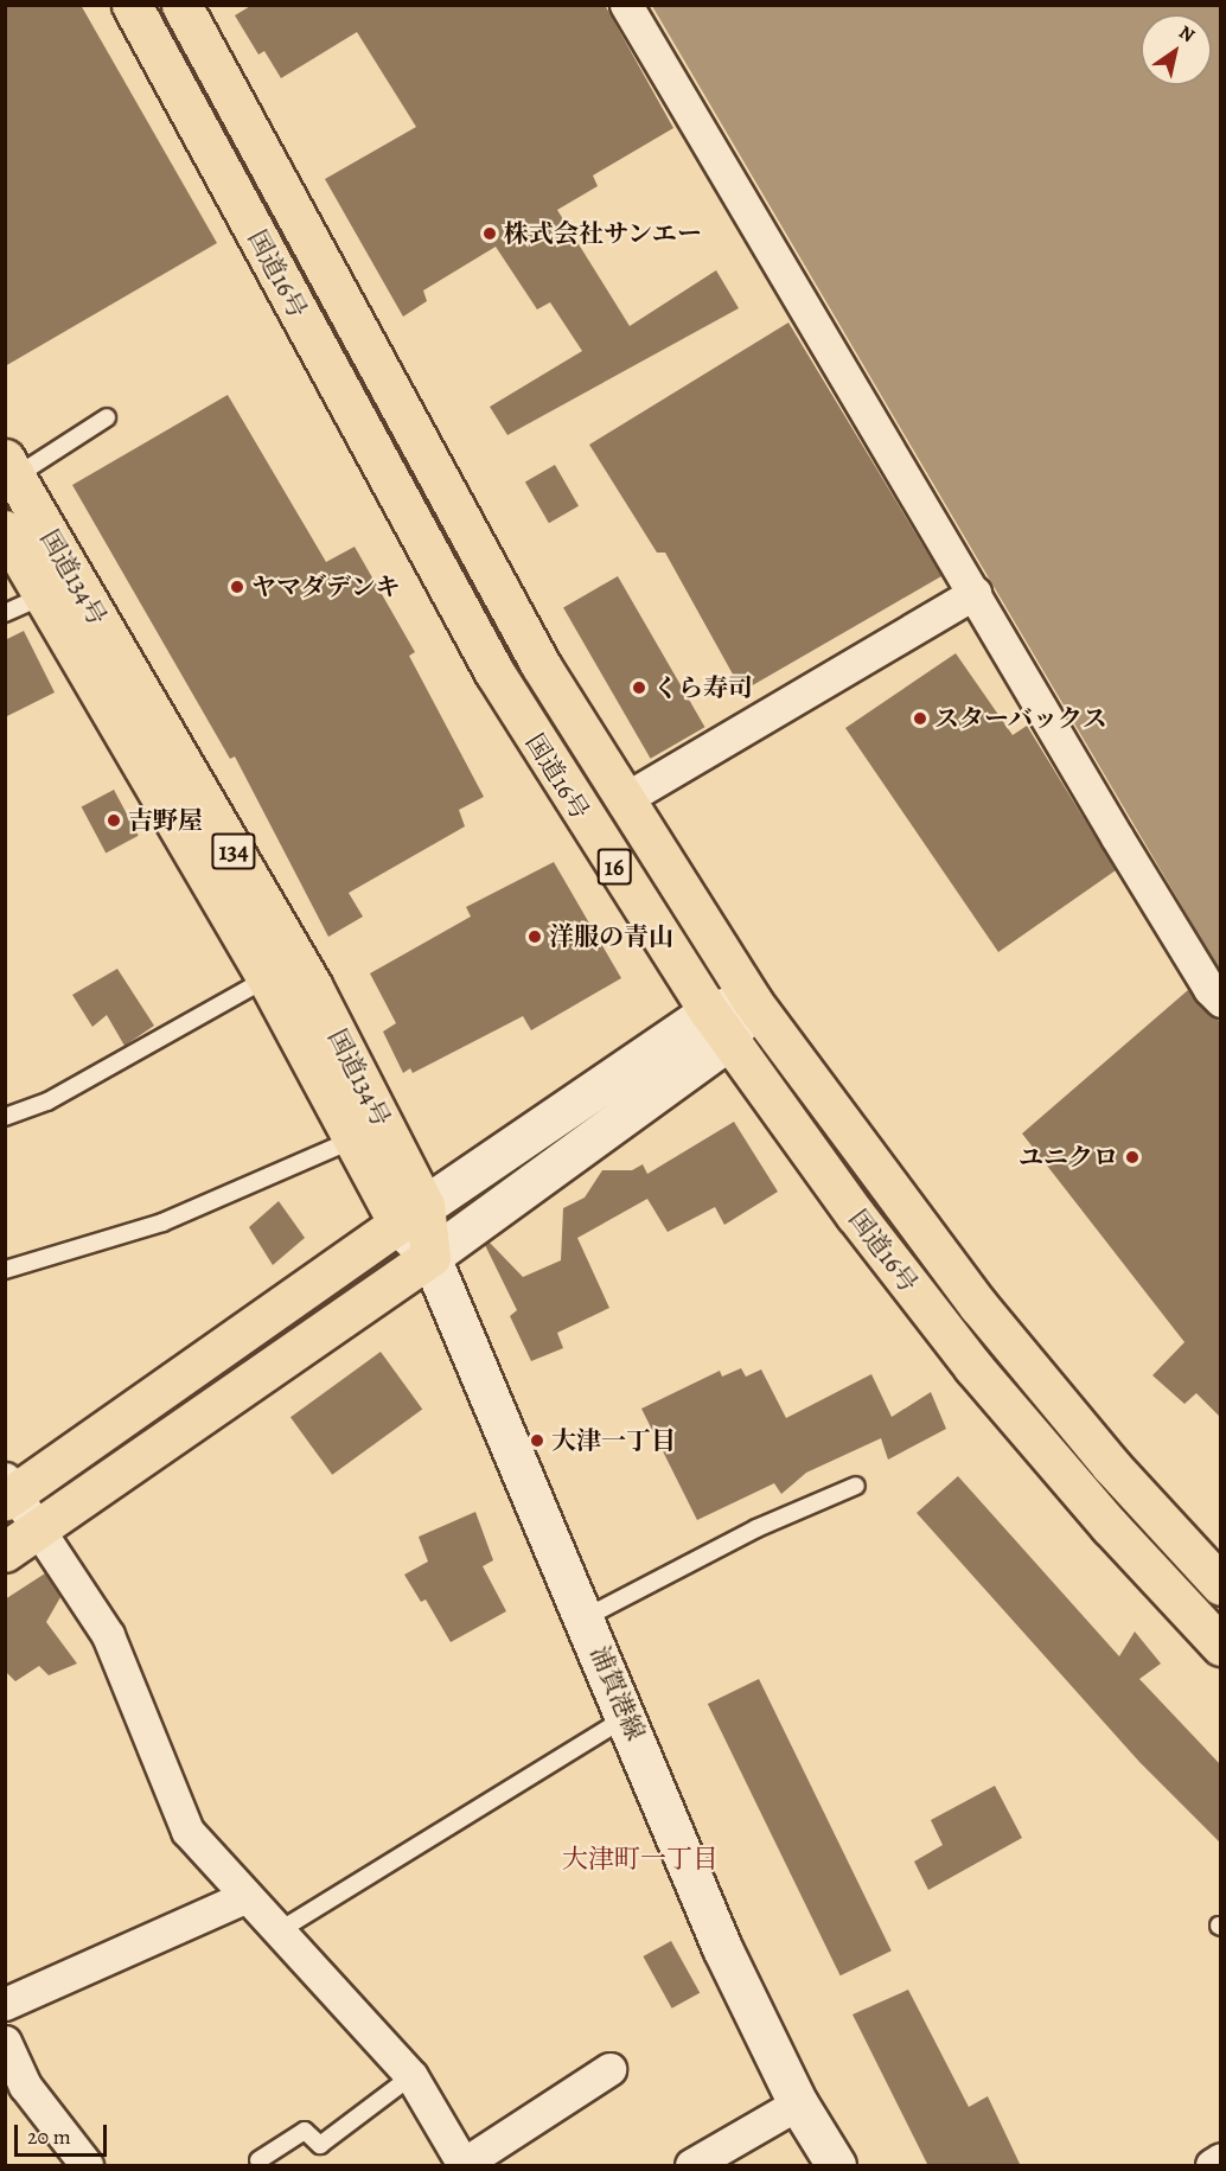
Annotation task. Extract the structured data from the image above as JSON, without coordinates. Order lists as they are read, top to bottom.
{
  "streets": {
    "highway": [
      "国道16号",
      "国道134号",
      "134",
      "16"
    ],
    "main road": ["浦賀港線"]
  },
  "crossings": [
    ["国道134号", "浦賀港線"]
  ],
  "districts": ["大津町一丁目"],
  "places": [
    "株式会社サンエー",
    "ヤマダデンキ",
    "くら寿司",
    "スターバックス",
    "吉野屋",
    "洋服の青山",
    "ユニクロ",
    "大津一丁目"
  ],
  "scale_bar": "20 m",
  "north": "top right"
}
